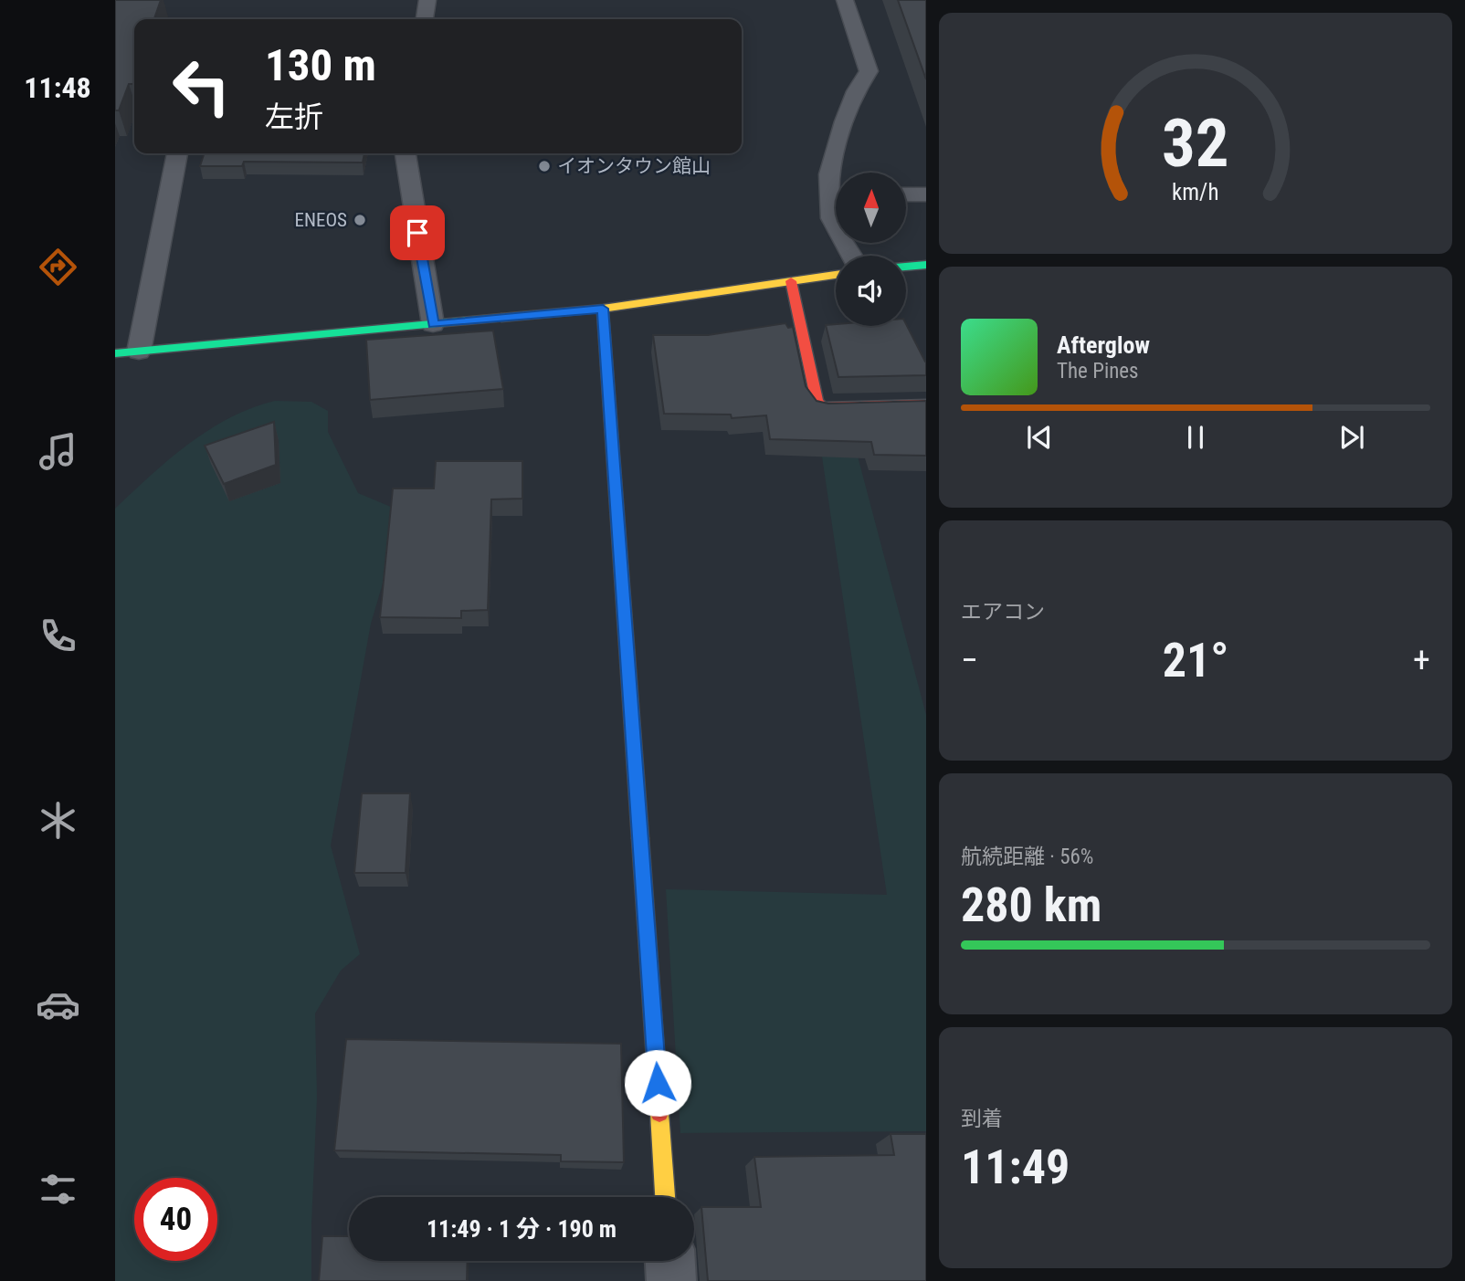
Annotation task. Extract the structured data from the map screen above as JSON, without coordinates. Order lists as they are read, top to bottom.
{
  "places": ["イオンタウン館山", "ENEOS"],
  "north": "top",
  "page": {
    "tabs": "11:48",
    "turn": ["130 m", "左折"],
    "song": ["Afterglow", "The Pines"],
    "tile": [
      "エアコン",
      ["航続距離 · 56%", "280 km"],
      ["到着", "11:49"]
    ],
    "heat": ["−", "21°", "+"],
    "limit": "40",
    "trip": "11:49 · 1 分 · 190 m",
    "gauge": ["32", "km/h"]
  }
}
